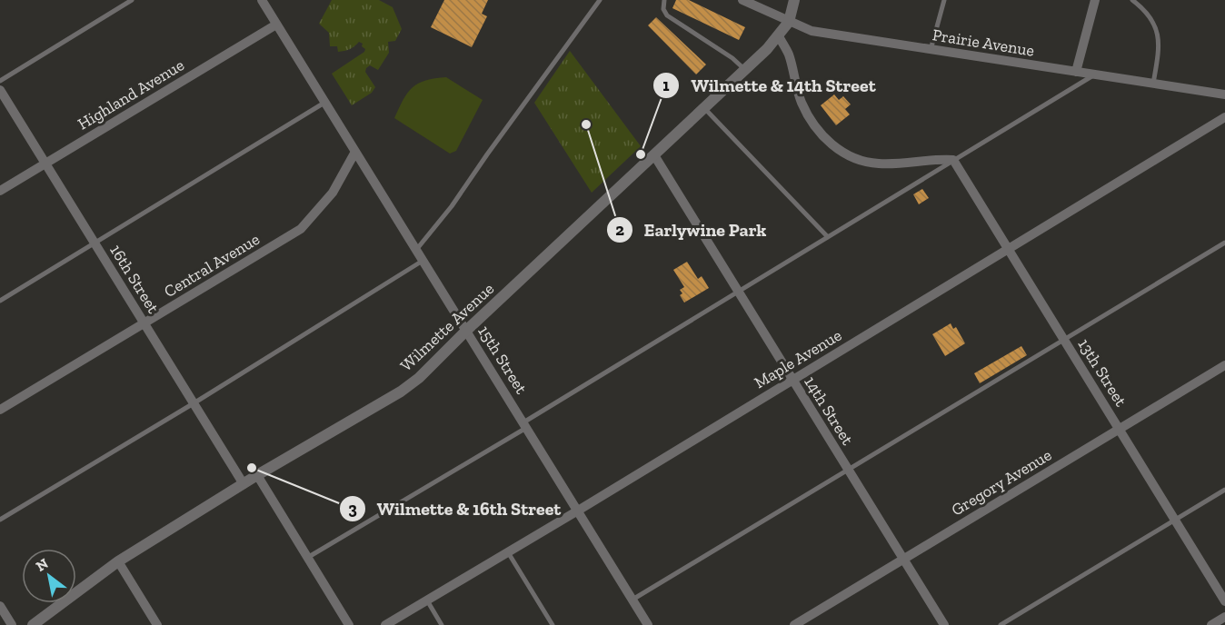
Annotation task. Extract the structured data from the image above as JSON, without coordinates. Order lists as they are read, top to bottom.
{
  "streets": {
    "street": [
      "Prairie Avenue",
      "Highland Avenue",
      "Central Avenue",
      "16th Street",
      "Wilmette Avenue",
      "Maple Avenue",
      "15th Street",
      "13th Street",
      "14th Street",
      "Gregory Avenue"
    ]
  },
  "crossings": [
    ["Prairie Avenue", "Wilmette Avenue"],
    ["Highland Avenue", "16th Street"],
    ["Highland Avenue", "15th Street"],
    ["Central Avenue", "16th Street"],
    ["Central Avenue", "15th Street"],
    ["16th Street", "Wilmette Avenue"],
    ["Wilmette Avenue", "15th Street"],
    ["Wilmette Avenue", "14th Street"],
    ["Maple Avenue", "15th Street"],
    ["Maple Avenue", "13th Street"],
    ["Maple Avenue", "14th Street"],
    ["13th Street", "Gregory Avenue"],
    ["14th Street", "Gregory Avenue"]
  ],
  "places": ["Earlywine Park", "Wilmette & 14th Street", "Wilmette & 16th Street"],
  "north": "top left"
}
